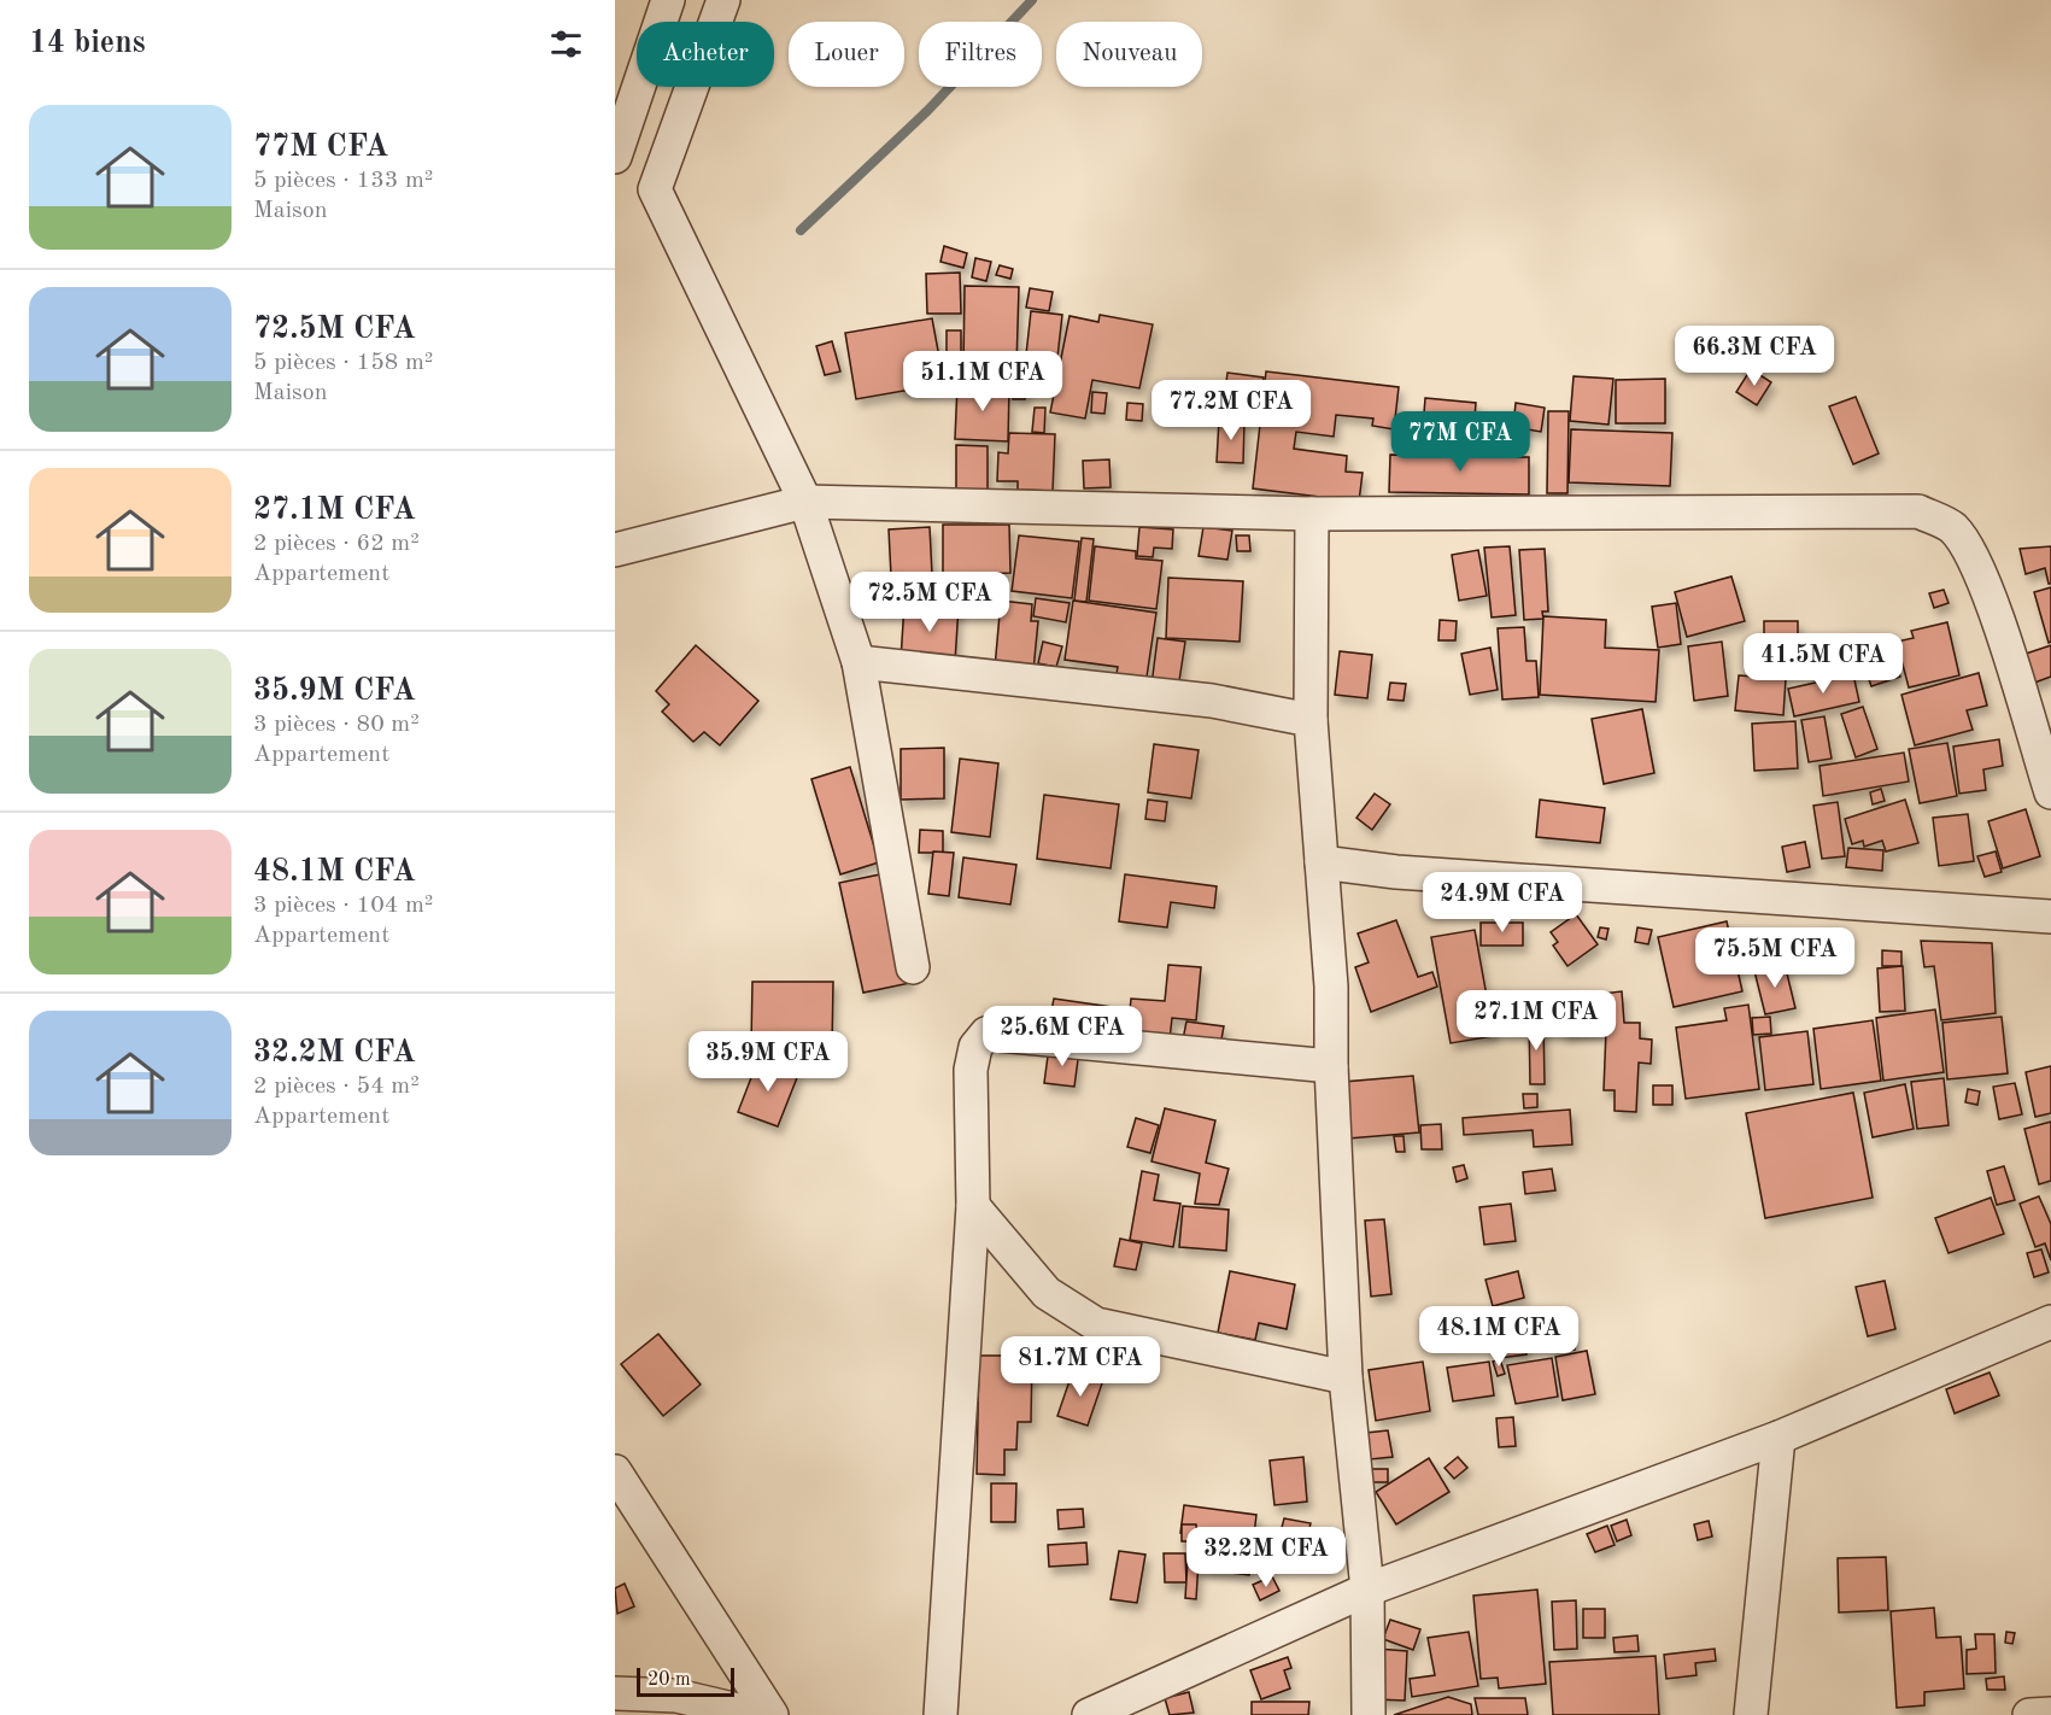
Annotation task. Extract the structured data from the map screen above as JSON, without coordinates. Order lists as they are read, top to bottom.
{
  "scale_bar": "20 m",
  "page": {
    "heading": "14 biens",
    "chip": [
      "Acheter",
      "Louer",
      "Filtres",
      "Nouveau"
    ],
    "list": [
      {
        "name": "77M CFA",
        "note": "5 pièces · 133 m² · Maison"
      },
      {
        "name": "72.5M CFA",
        "note": "5 pièces · 158 m² · Maison"
      },
      {
        "name": "27.1M CFA",
        "note": "2 pièces · 62 m² · Appartement"
      },
      {
        "name": "35.9M CFA",
        "note": "3 pièces · 80 m² · Appartement"
      },
      {
        "name": "48.1M CFA",
        "note": "3 pièces · 104 m² · Appartement"
      },
      {
        "name": "32.2M CFA",
        "note": "2 pièces · 54 m² · Appartement"
      }
    ],
    "price": [
      "66.3M CFA",
      "51.1M CFA",
      "77.2M CFA",
      "77M CFA",
      "72.5M CFA",
      "41.5M CFA",
      "24.9M CFA",
      "75.5M CFA",
      "27.1M CFA",
      "25.6M CFA",
      "35.9M CFA",
      "48.1M CFA",
      "81.7M CFA",
      "32.2M CFA"
    ],
    "scale": "20 m"
  }
}
